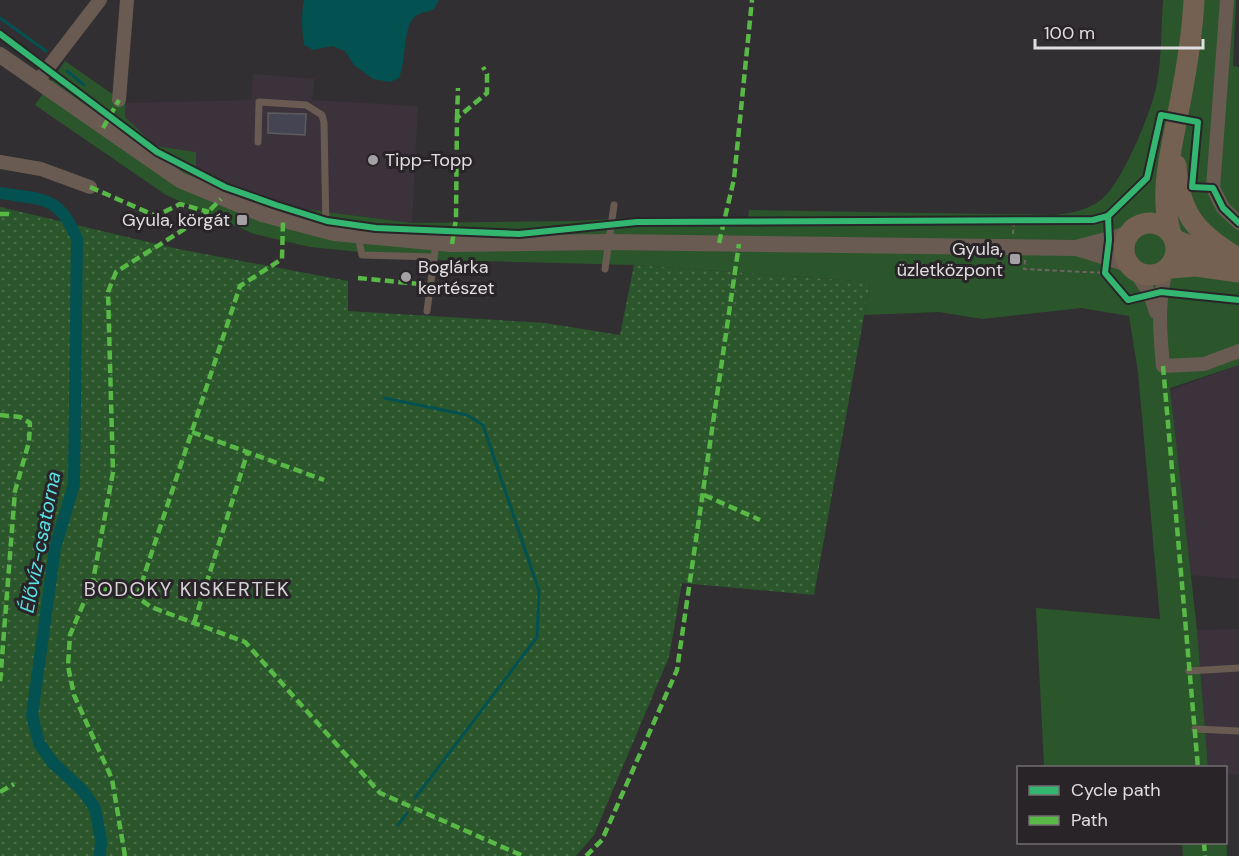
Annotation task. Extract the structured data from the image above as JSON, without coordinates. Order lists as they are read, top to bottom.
{
  "districts": ["BODOKY KISKERTEK"],
  "water": ["Élővíz-csatorna"],
  "places": {
    "other": ["Tipp-Topp", "Boglárka kertészet"],
    "transit": ["Gyula, körgát", "Gyula, üzletközpont"]
  },
  "legend": ["Cycle path", "Path"],
  "scale_bar": "100 m"
}
